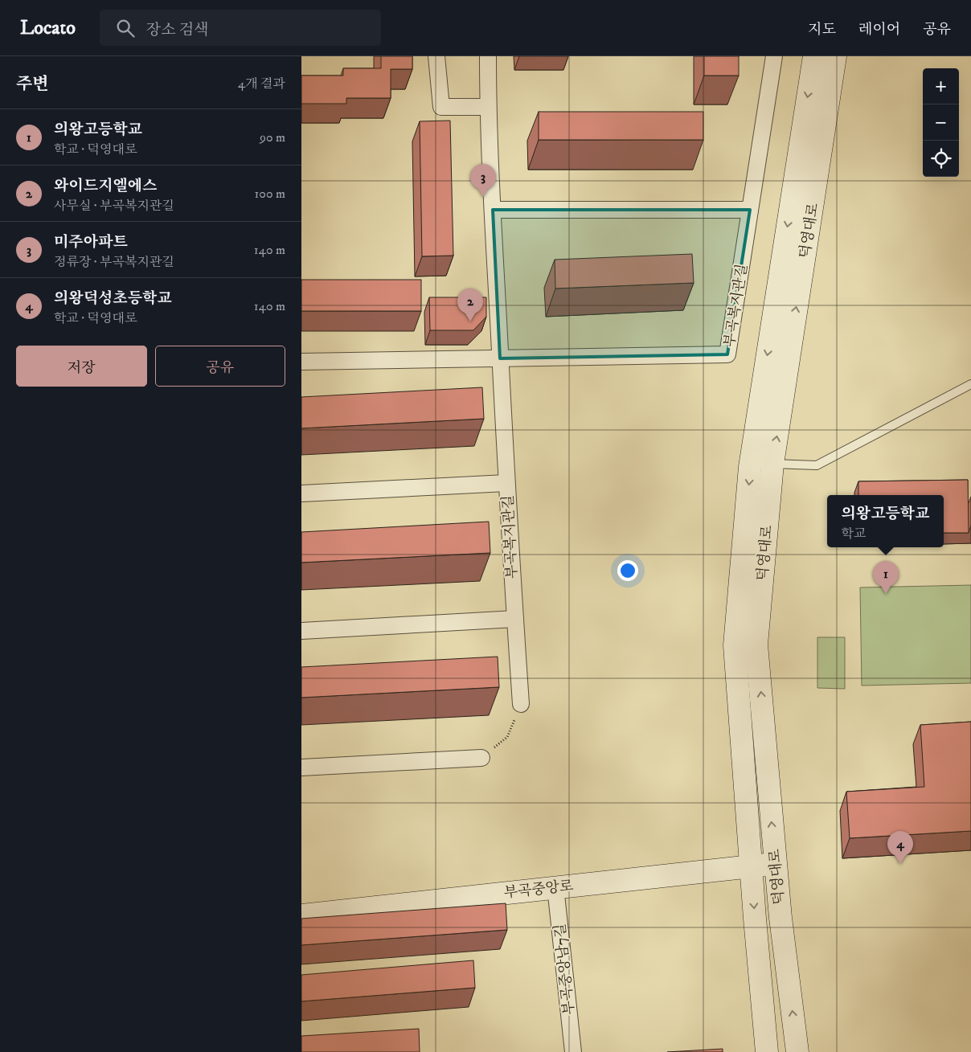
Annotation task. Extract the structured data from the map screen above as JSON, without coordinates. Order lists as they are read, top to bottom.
{
  "streets": {
    "street": [
      "덕영대로",
      "부곡복지관길",
      "부곡중앙로",
      "부곡중앙남7길"
    ]
  },
  "crossings": [
    ["덕영대로", "부곡중앙로"],
    ["부곡중앙로", "부곡중앙남7길"]
  ],
  "page": {
    "header": "Locato",
    "search": "장소 검색",
    "nav": ["지도", "레이어", "공유"],
    "heading": ["주변", "4개 결과"],
    "map_buttons": ["+", "−"],
    "list": [
      {
        "mark": "1",
        "name": "의왕고등학교",
        "note": "학교 · 덕영대로",
        "value": "90 m"
      },
      {
        "mark": "2",
        "name": "와이드지엘에스",
        "note": "사무실 · 부곡복지관길",
        "value": "100 m"
      },
      {
        "mark": "3",
        "name": "미주아파트",
        "note": "정류장 · 부곡복지관길",
        "value": "140 m"
      },
      {
        "mark": "4",
        "name": "의왕덕성초등학교",
        "note": "학교 · 덕영대로",
        "value": "140 m"
      }
    ],
    "pins": [
      "3",
      "2",
      "1",
      "4"
    ],
    "buttons": ["저장", "공유"],
    "popup": ["의왕고등학교", "학교"]
  }
}
